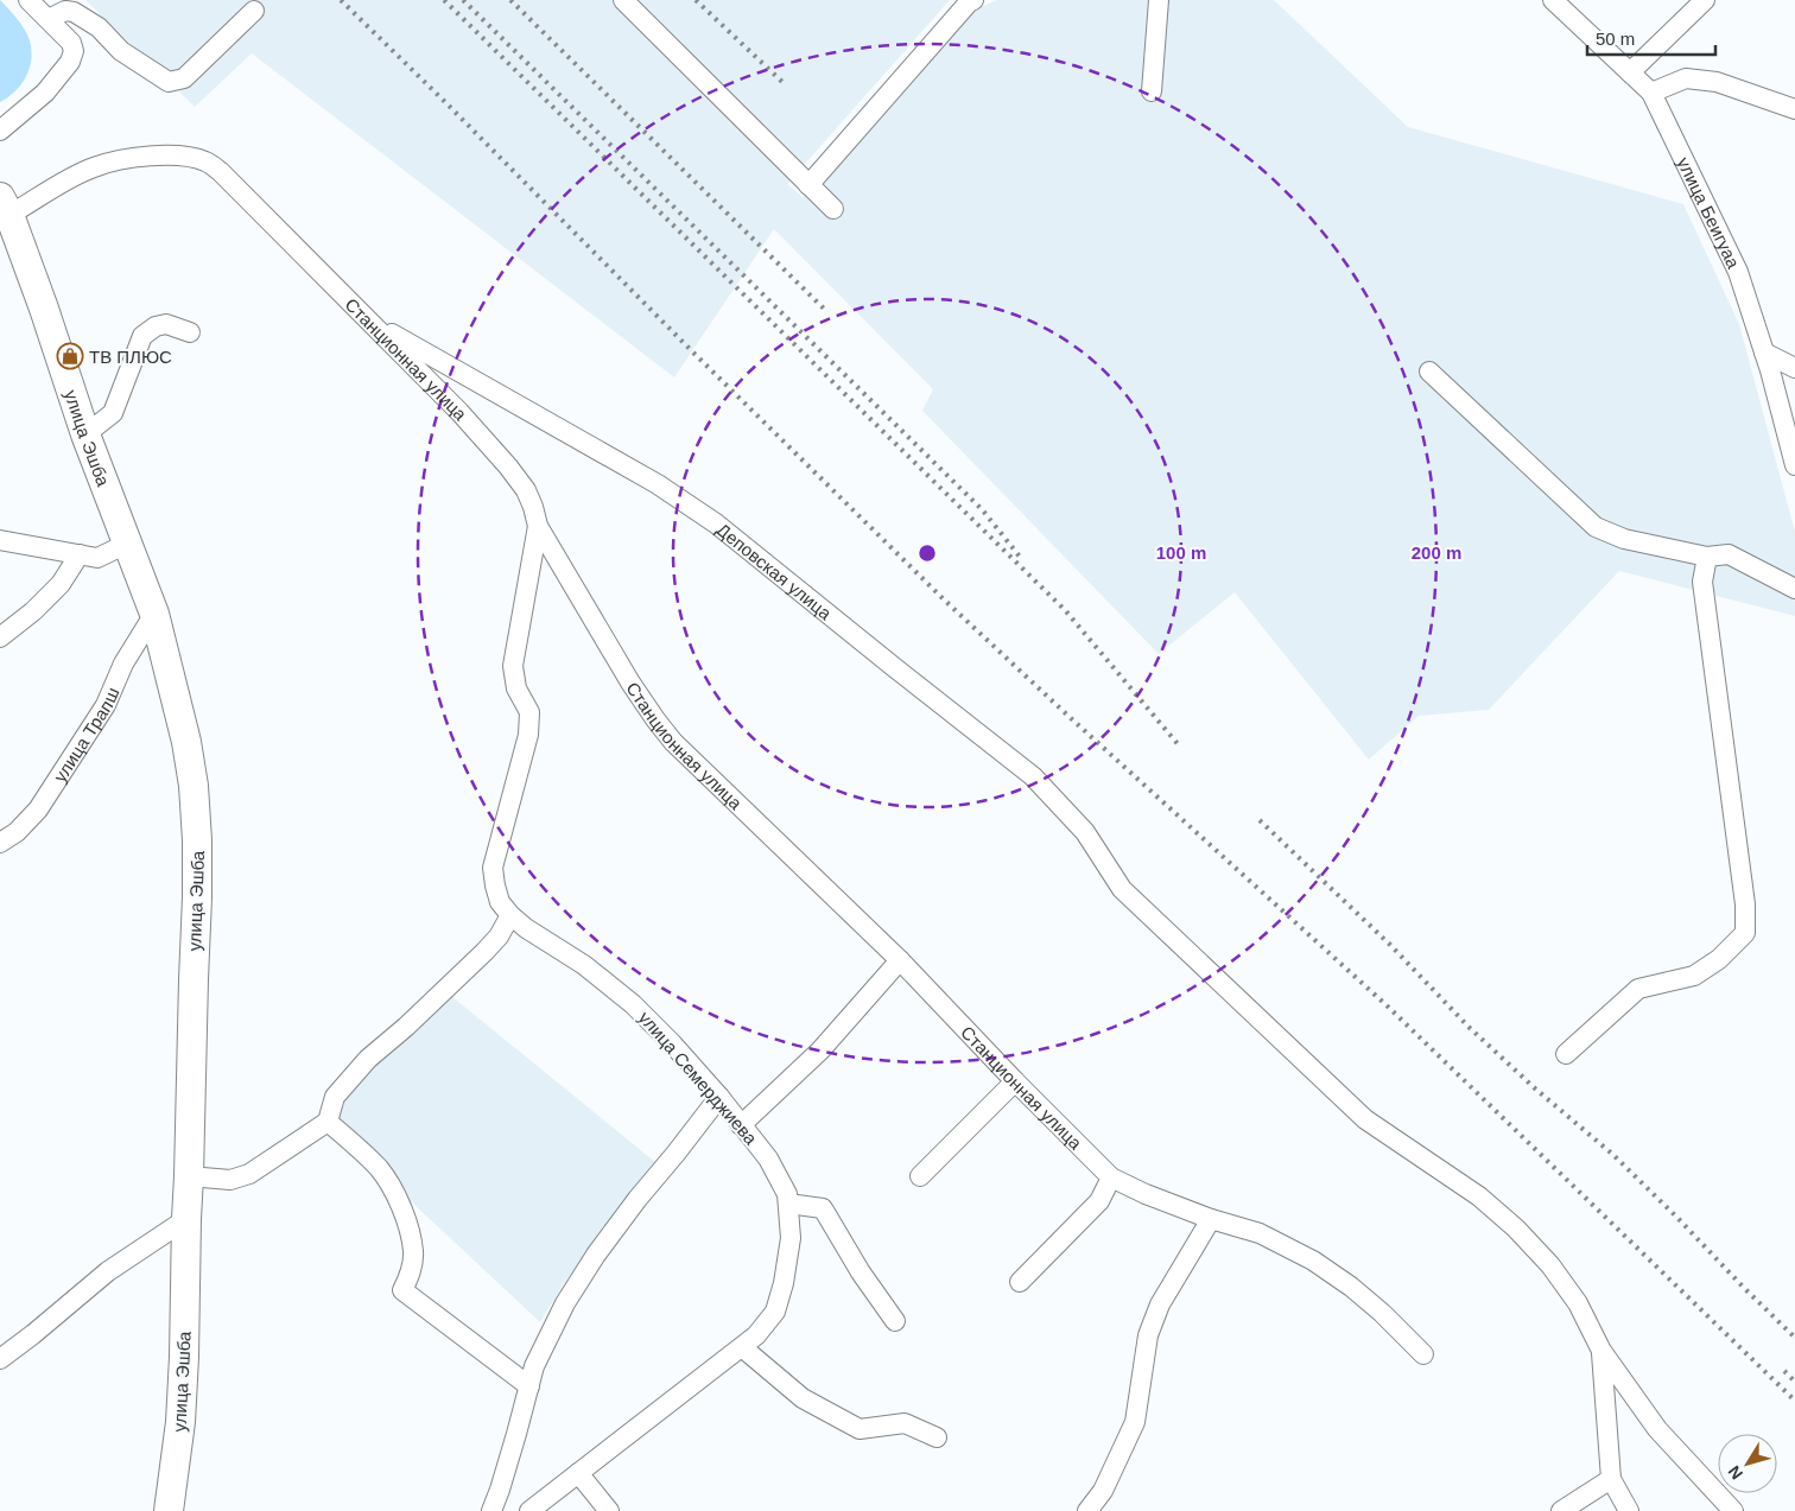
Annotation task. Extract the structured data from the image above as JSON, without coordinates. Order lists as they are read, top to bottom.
{
  "streets": {
    "highway": ["улица Эшба"],
    "street": [
      "улица Беигуаа",
      "Станционная улица",
      "Деповская улица",
      "улица Трапш",
      "улица Семерджиева"
    ]
  },
  "crossings": [
    ["Станционная улица", "улица Эшба"],
    ["Станционная улица", "Деповская улица"],
    ["Станционная улица", "улица Семерджиева"],
    ["улица Эшба", "улица Трапш"]
  ],
  "places": {
    "shop": ["ТВ ПЛЮС"]
  },
  "scale_bar": "50 m",
  "north": "bottom left",
  "rings": ["100 m", "200 m"]
}
